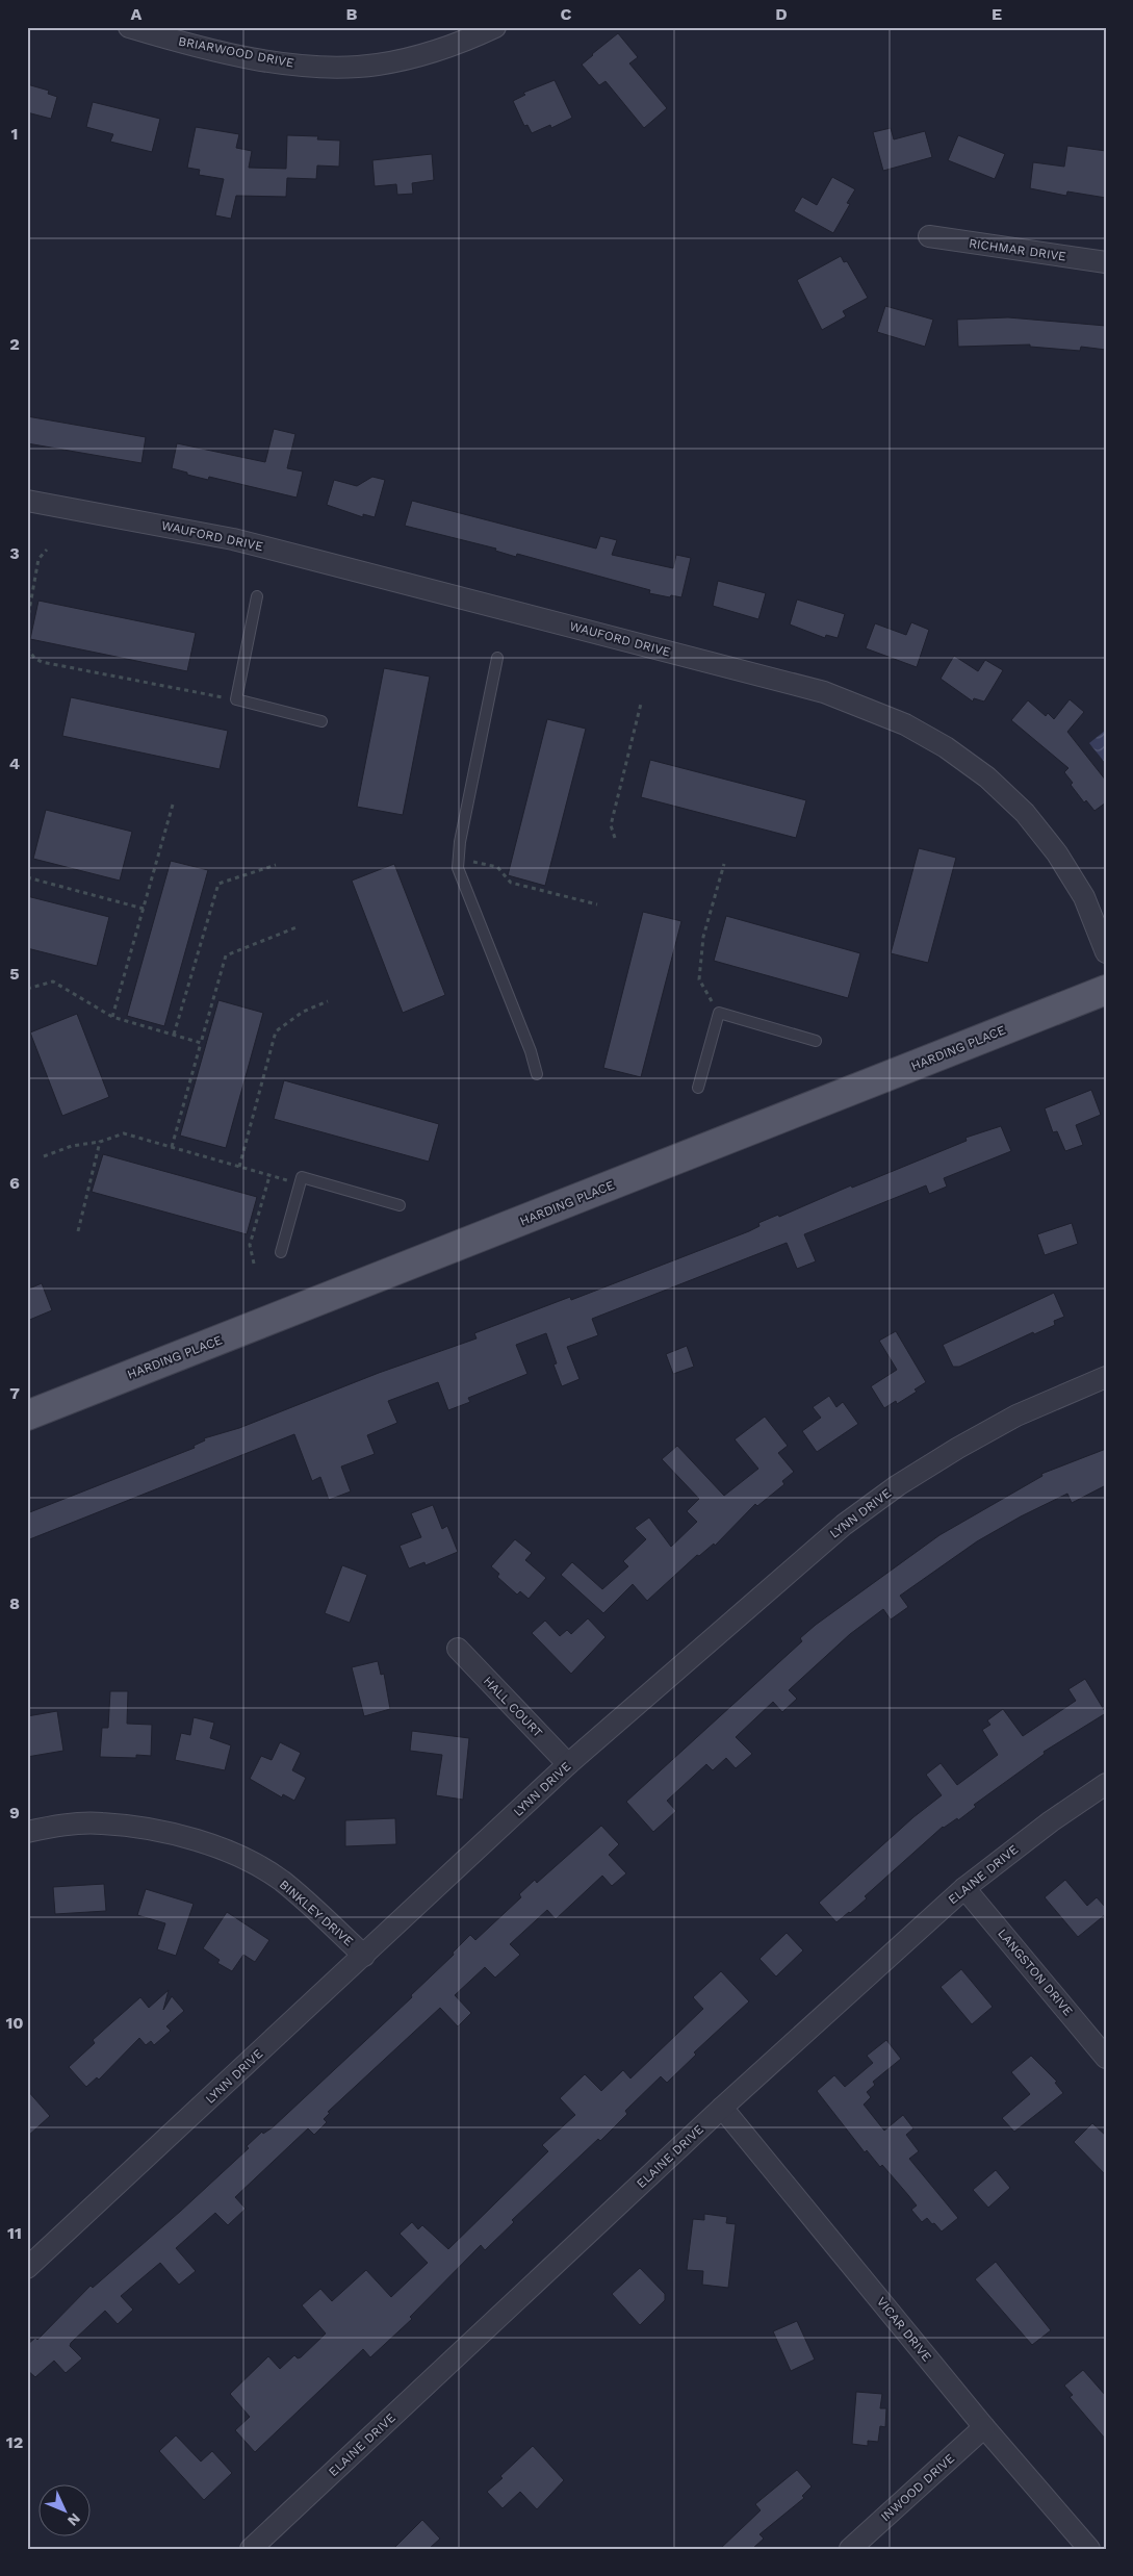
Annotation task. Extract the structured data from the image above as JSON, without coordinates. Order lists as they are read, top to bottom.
{
  "streets": {
    "main road": ["HARDING PLACE"],
    "street": [
      "BRIARWOOD DRIVE",
      "RICHMAR DRIVE",
      "WAUFORD DRIVE",
      "LYNN DRIVE",
      "HALL COURT",
      "ELAINE DRIVE",
      "BINKLEY DRIVE",
      "LANGSTON DRIVE",
      "VICAR DRIVE",
      "INWOOD DRIVE"
    ]
  },
  "crossings": [
    ["LYNN DRIVE", "HALL COURT"],
    ["LYNN DRIVE", "BINKLEY DRIVE"],
    ["ELAINE DRIVE", "LANGSTON DRIVE"],
    ["ELAINE DRIVE", "VICAR DRIVE"],
    ["VICAR DRIVE", "INWOOD DRIVE"]
  ],
  "north": "bottom right",
  "grid": {
    "columns": [
      "A",
      "B",
      "C",
      "D",
      "E"
    ],
    "rows": [
      "1",
      "2",
      "3",
      "4",
      "5",
      "6",
      "7",
      "8",
      "9",
      "10",
      "11",
      "12"
    ]
  }
}
